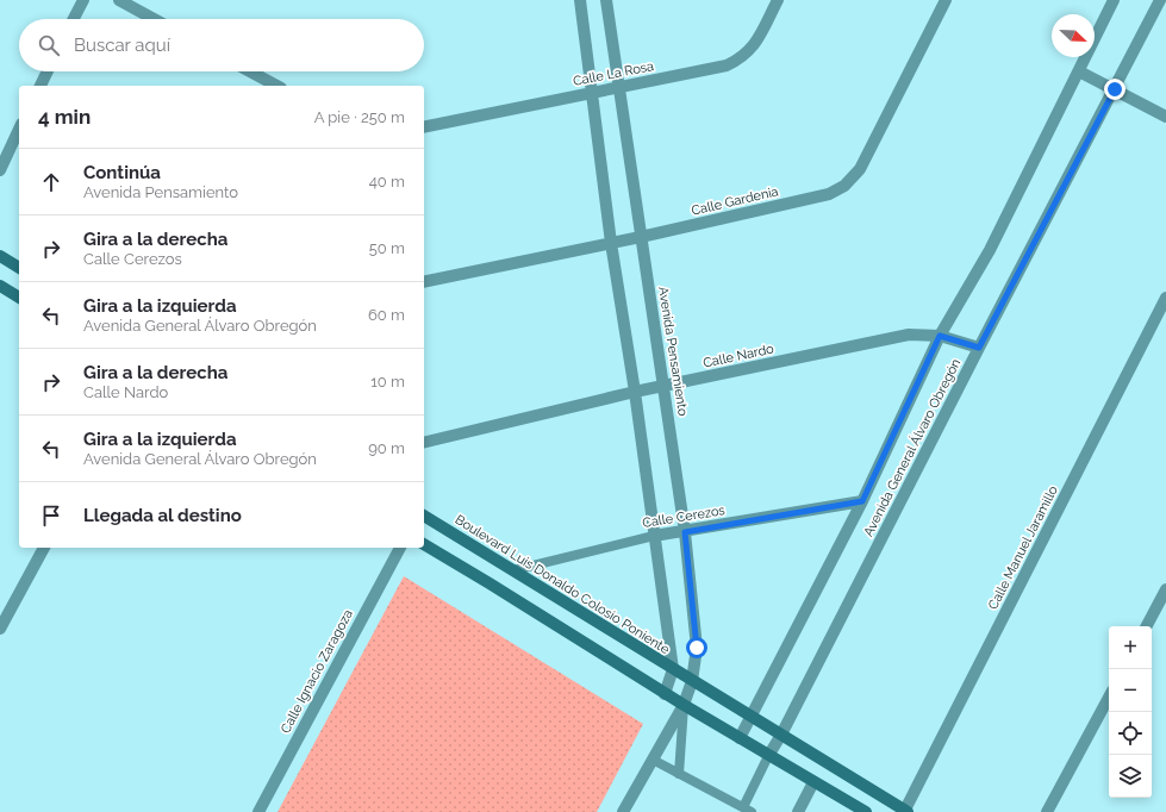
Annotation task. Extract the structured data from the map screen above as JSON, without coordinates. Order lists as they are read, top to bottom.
{
  "streets": {
    "main road": ["Boulevard Luis Donaldo Colosio Poniente"],
    "street": [
      "Calle La Rosa",
      "Calle Gardenia",
      "Avenida Pensamiento",
      "Calle Nardo",
      "Avenida General Álvaro Obregón",
      "Calle Cerezos",
      "Calle Manuel Jaramillo",
      "Calle Ignacio Zaragoza"
    ]
  },
  "crossings": [
    ["Calle La Rosa", "Avenida Pensamiento"],
    ["Calle Gardenia", "Avenida Pensamiento"],
    ["Avenida Pensamiento", "Calle Nardo"],
    ["Avenida Pensamiento", "Calle Cerezos"],
    ["Avenida Pensamiento", "Boulevard Luis Donaldo Colosio Poniente"],
    ["Calle Nardo", "Avenida General Álvaro Obregón"],
    ["Avenida General Álvaro Obregón", "Calle Cerezos"],
    ["Avenida General Álvaro Obregón", "Boulevard Luis Donaldo Colosio Poniente"],
    ["Calle Cerezos", "Boulevard Luis Donaldo Colosio Poniente"],
    ["Calle Manuel Jaramillo", "Boulevard Luis Donaldo Colosio Poniente"]
  ],
  "north": "bottom right",
  "page": {
    "search": "Buscar aquí",
    "heading": ["4 min", "A pie · 250 m"],
    "list": [
      ["Continúa", "Avenida Pensamiento", "40 m"],
      ["Gira a la derecha", "Calle Cerezos", "50 m"],
      ["Gira a la izquierda", "Avenida General Álvaro Obregón", "60 m"],
      ["Gira a la derecha", "Calle Nardo", "10 m"],
      ["Gira a la izquierda", "Avenida General Álvaro Obregón", "90 m"],
      "Llegada al destino"
    ],
    "map_buttons": ["+", "−"]
  }
}
